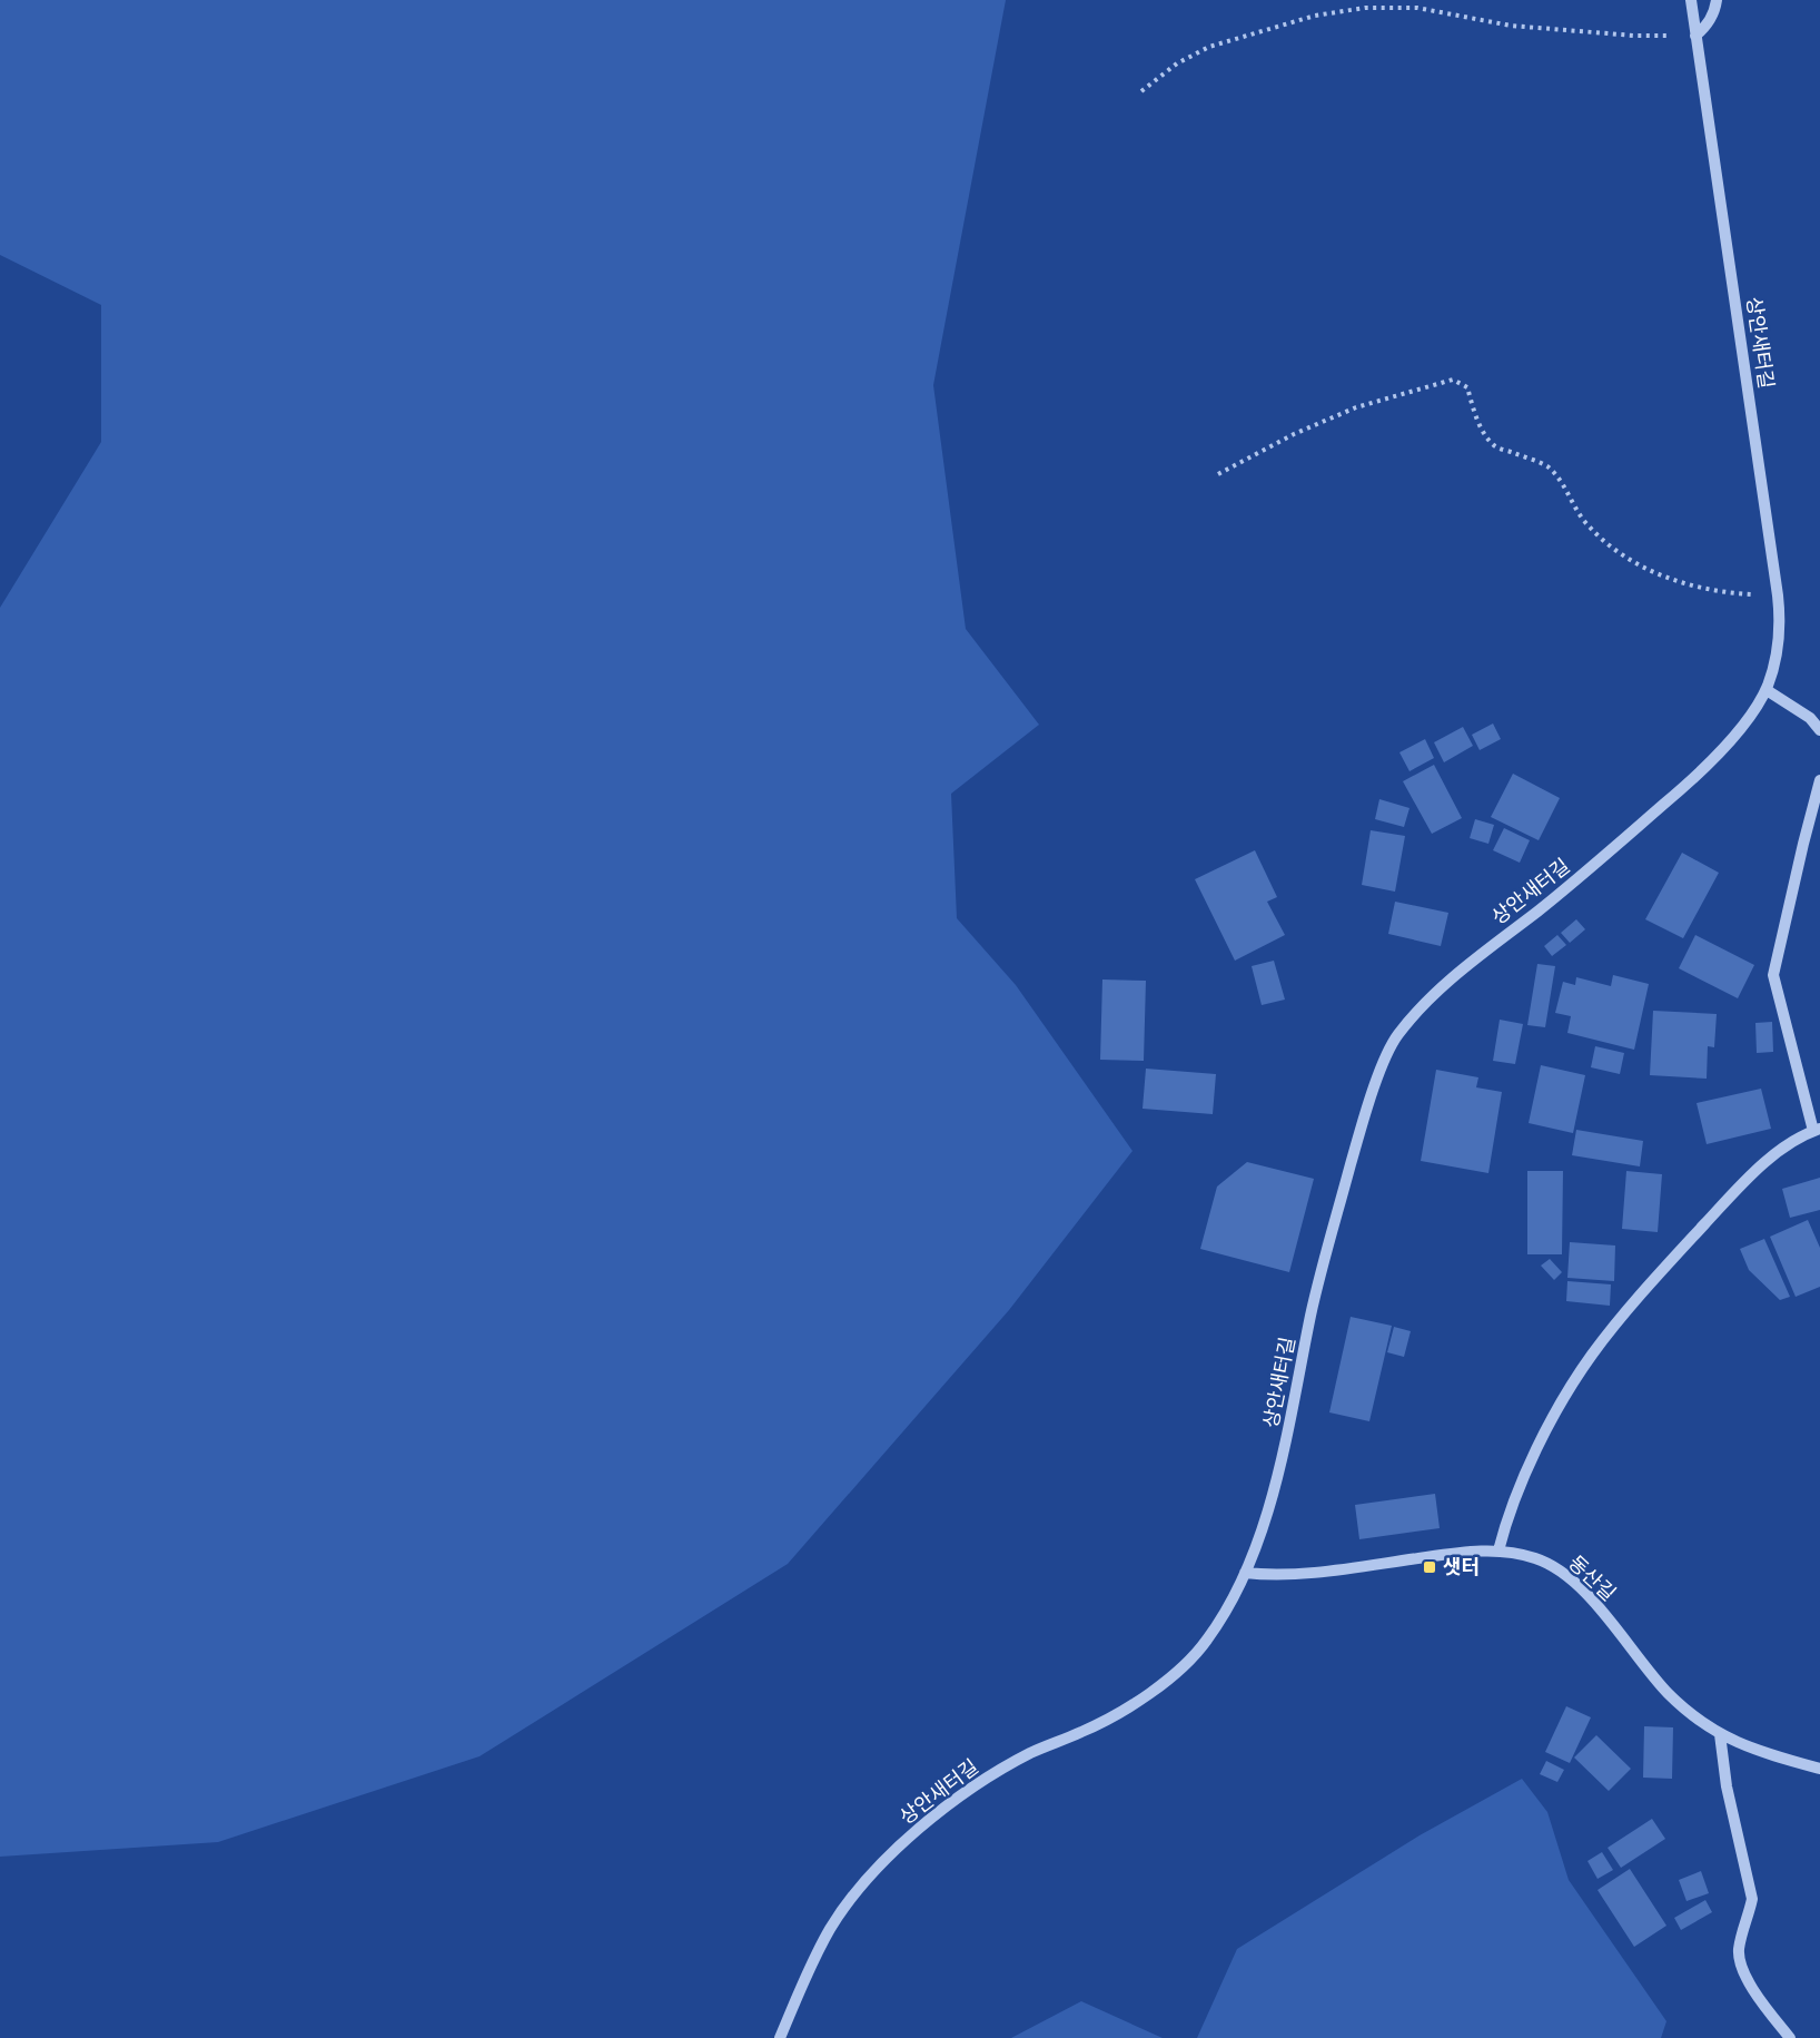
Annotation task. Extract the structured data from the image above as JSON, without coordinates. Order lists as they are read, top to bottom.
{
  "streets": {
    "street": ["상안새터길", "동산길"]
  },
  "crossings": [
    ["상안새터길", "동산길"]
  ],
  "places": {
    "transit": ["샛터"]
  }
}
